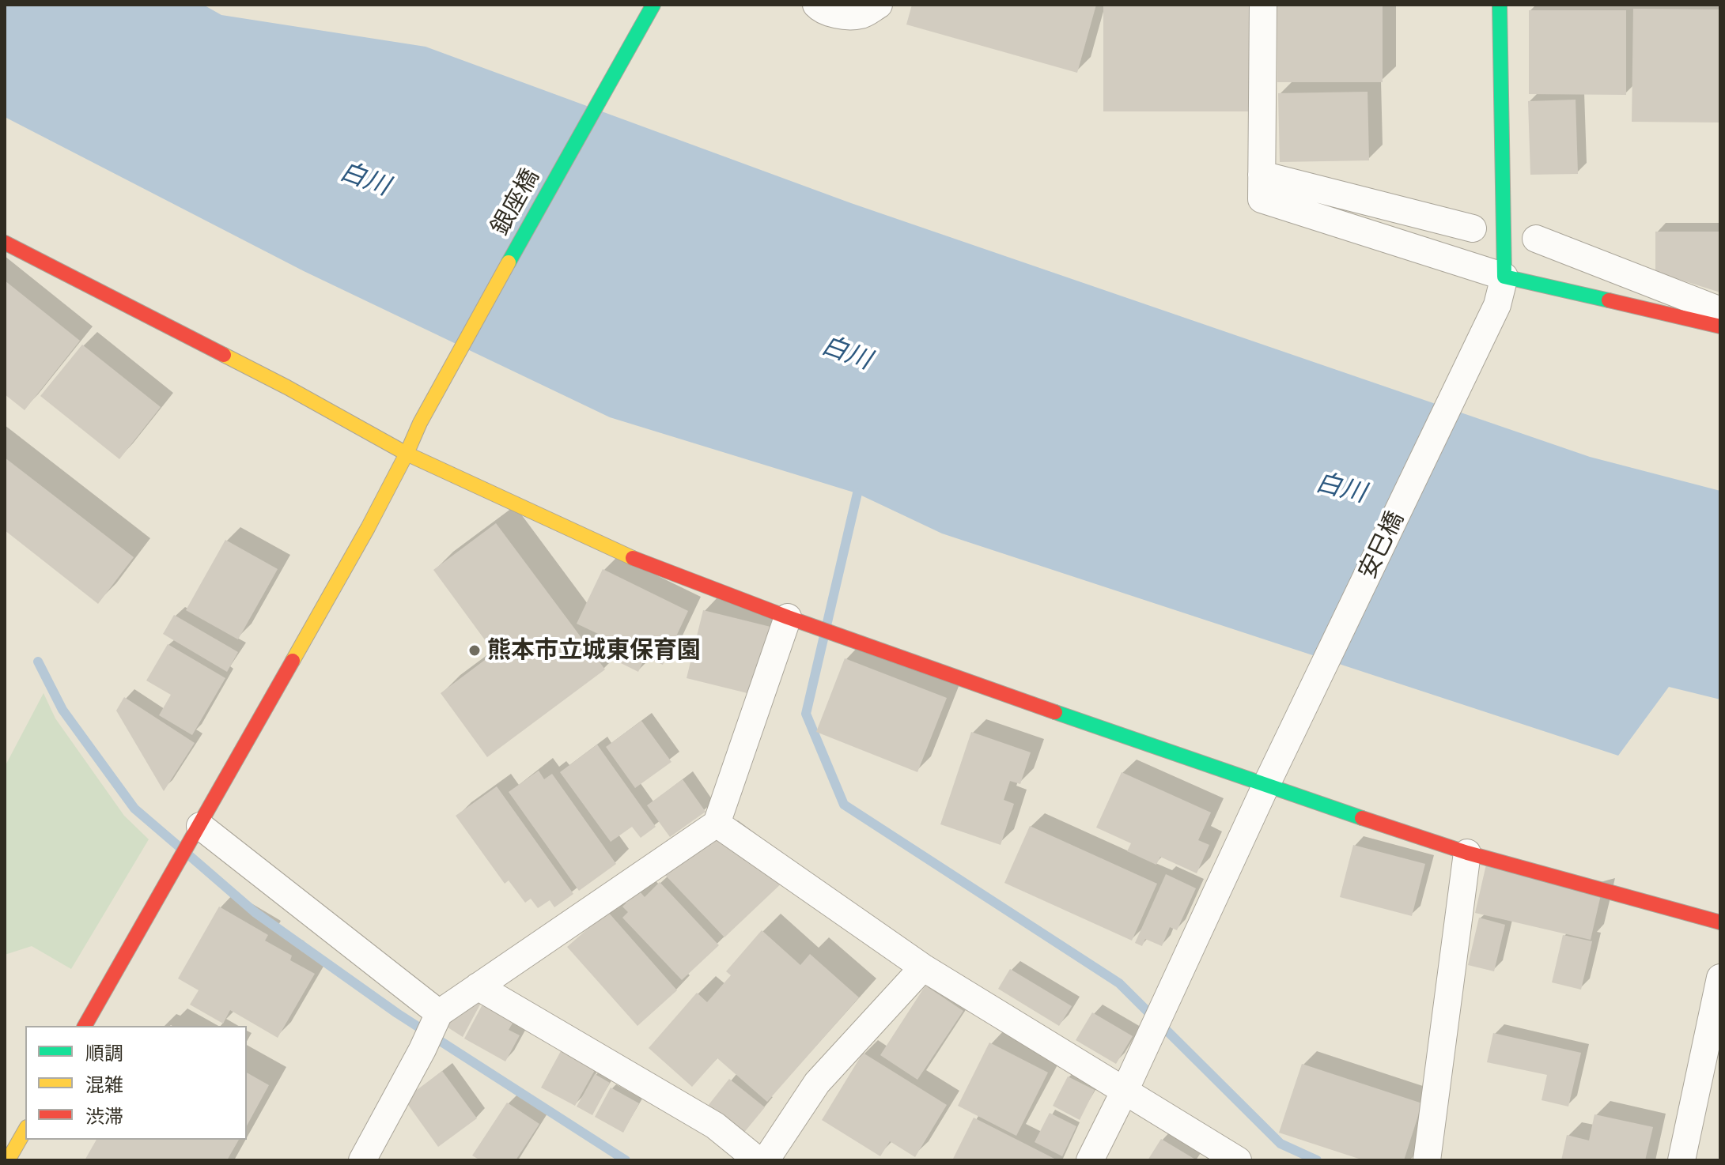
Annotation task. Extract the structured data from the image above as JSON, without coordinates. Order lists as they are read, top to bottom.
{
  "streets": {
    "street": ["銀座橋", "安巳橋"]
  },
  "water": ["白川"],
  "places": ["熊本市立城東保育園"],
  "legend": ["順調", "混雑", "渋滞"]
}
